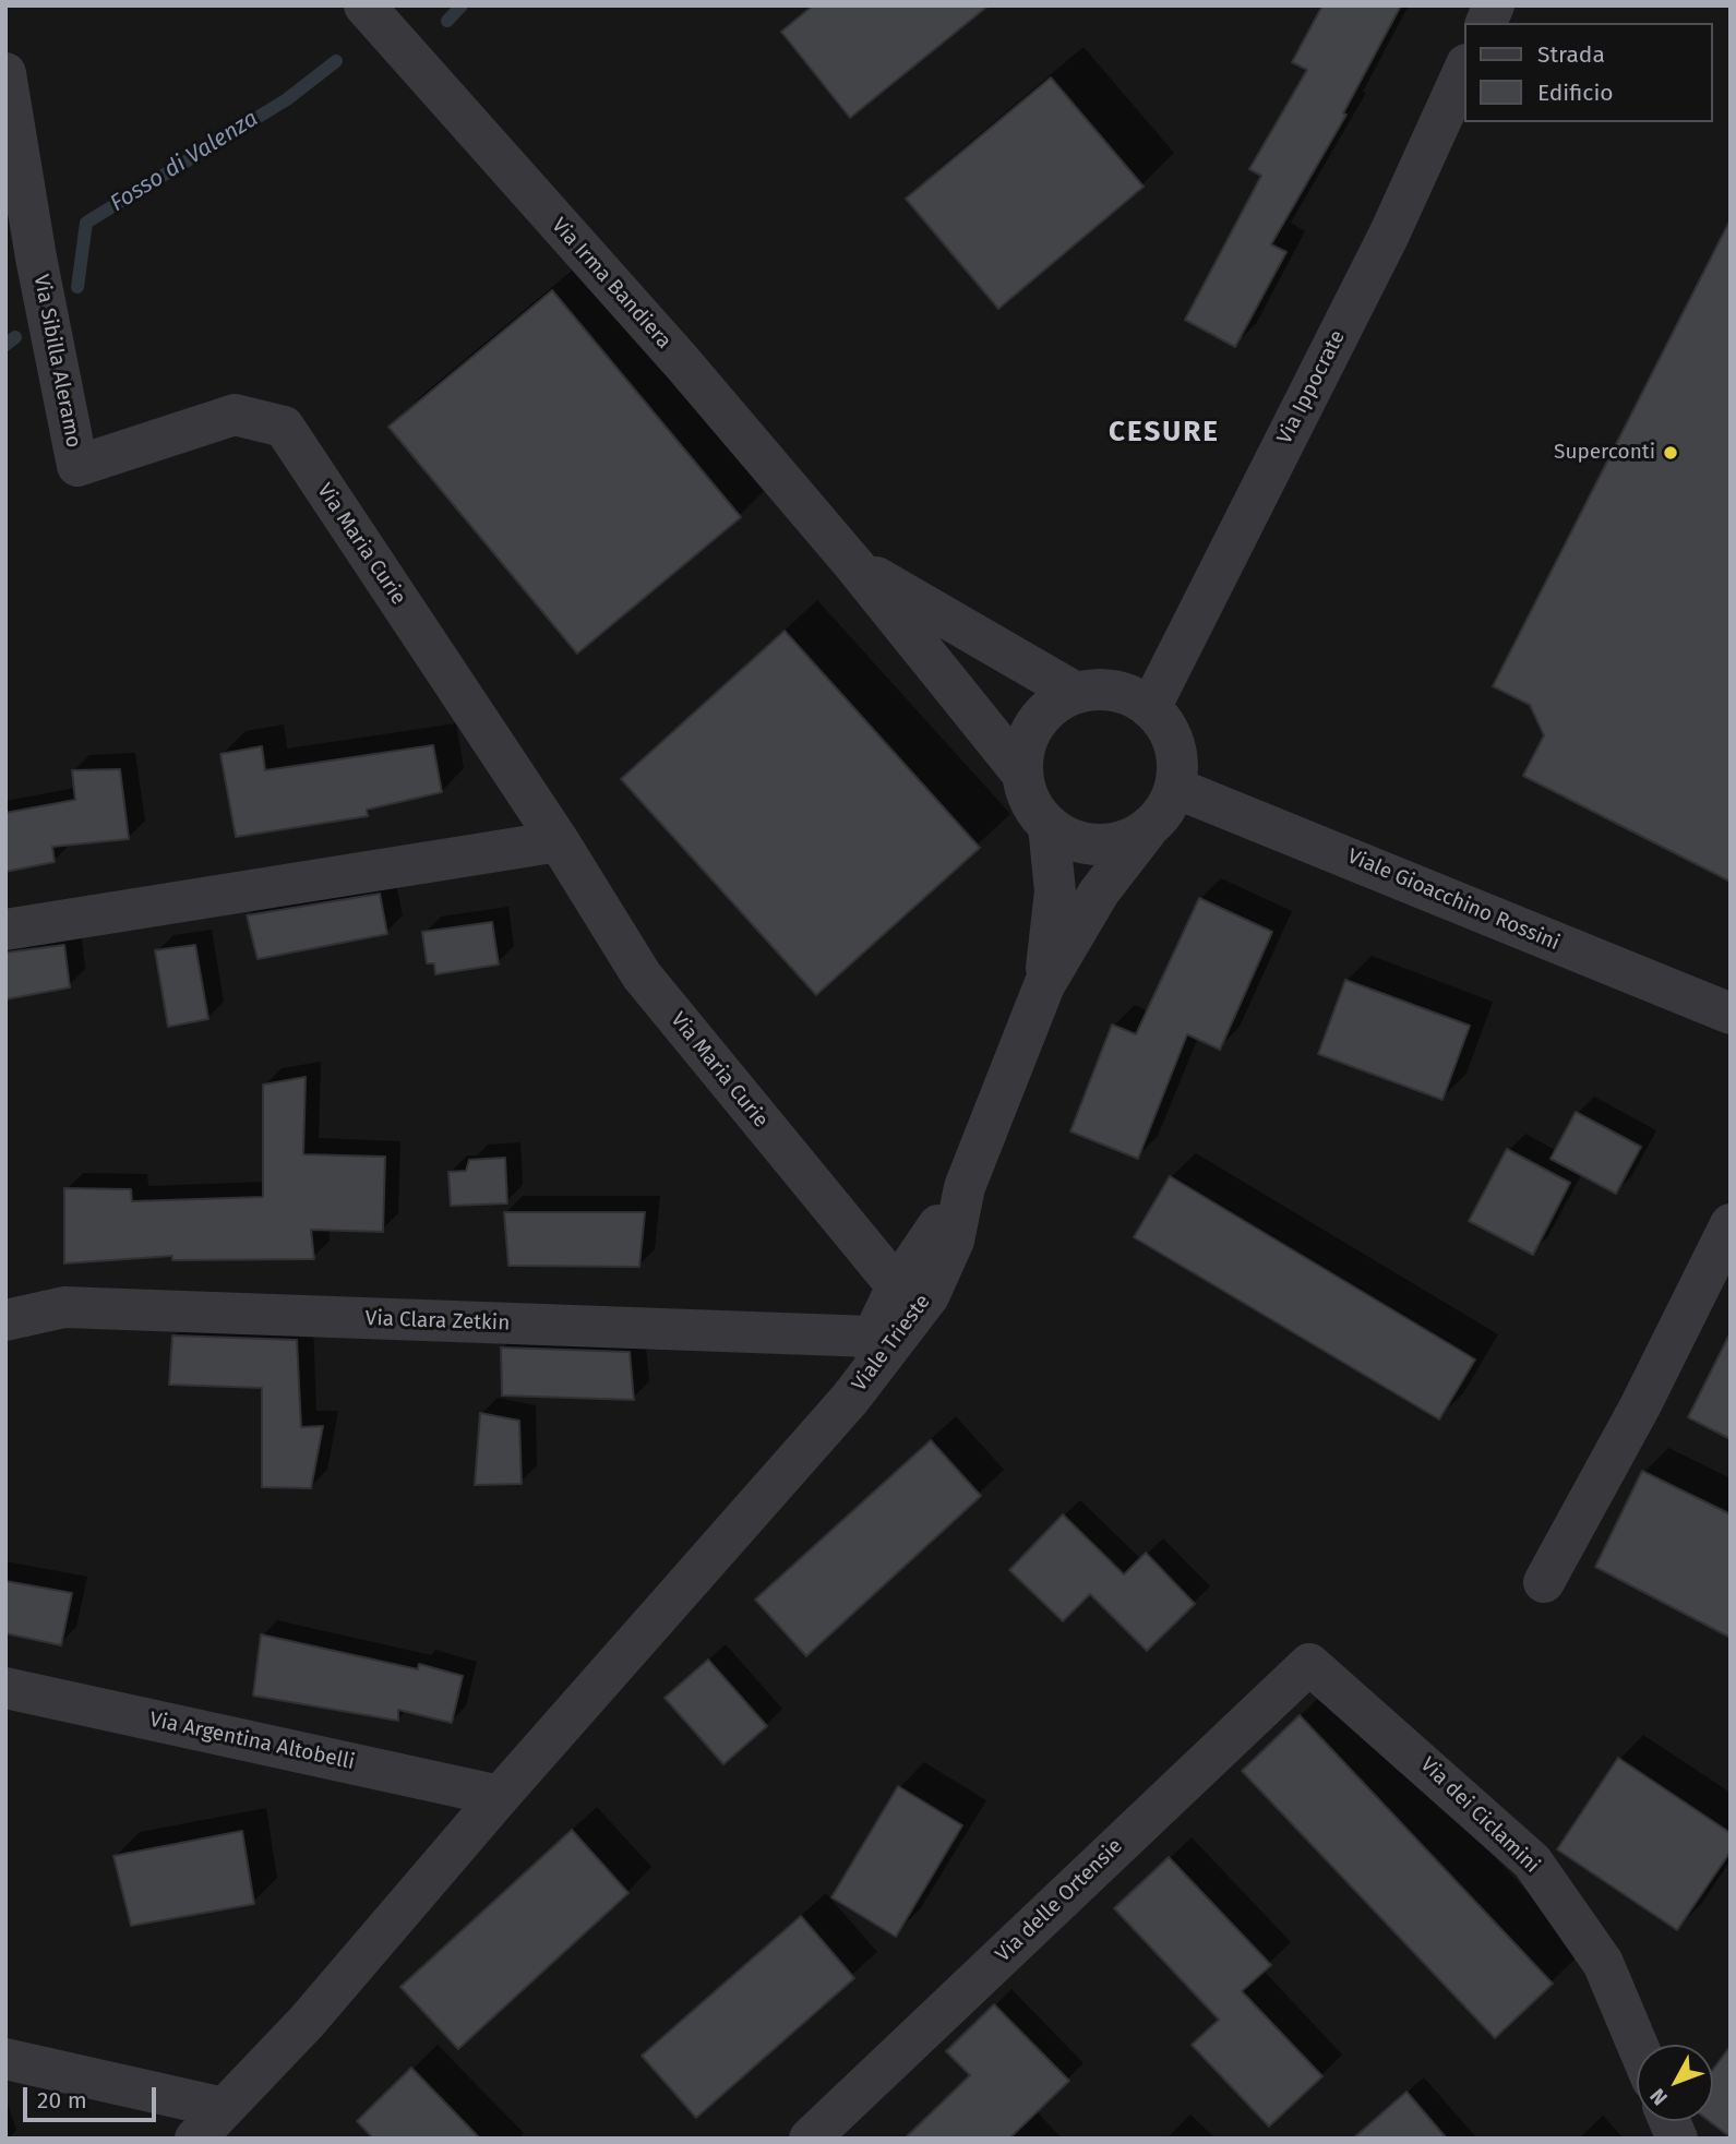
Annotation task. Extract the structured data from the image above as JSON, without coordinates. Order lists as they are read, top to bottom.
{
  "streets": {
    "street": [
      "Via Irma Bandiera",
      "Via Sibilla Aleramo",
      "Via Ippocrate",
      "Via Maria Curie",
      "Viale Gioacchino Rossini",
      "Via Clara Zetkin",
      "Viale Trieste",
      "Via Argentina Altobelli",
      "Via dei Ciclamini",
      "Via delle Ortensie"
    ]
  },
  "crossings": [
    ["Via Irma Bandiera", "Via Ippocrate"],
    ["Via Irma Bandiera", "Viale Gioacchino Rossini"],
    ["Via Irma Bandiera", "Viale Trieste"],
    ["Via Sibilla Aleramo", "Via Maria Curie"],
    ["Via Ippocrate", "Viale Gioacchino Rossini"],
    ["Via Ippocrate", "Viale Trieste"],
    ["Via Maria Curie", "Viale Trieste"],
    ["Viale Gioacchino Rossini", "Viale Trieste"],
    ["Via Clara Zetkin", "Viale Trieste"],
    ["Via dei Ciclamini", "Via delle Ortensie"]
  ],
  "districts": ["CESURE"],
  "water": ["Fosso di Valenza"],
  "places": ["Superconti"],
  "legend": ["Strada", "Edificio"],
  "scale_bar": "20 m",
  "north": "bottom left"
}
